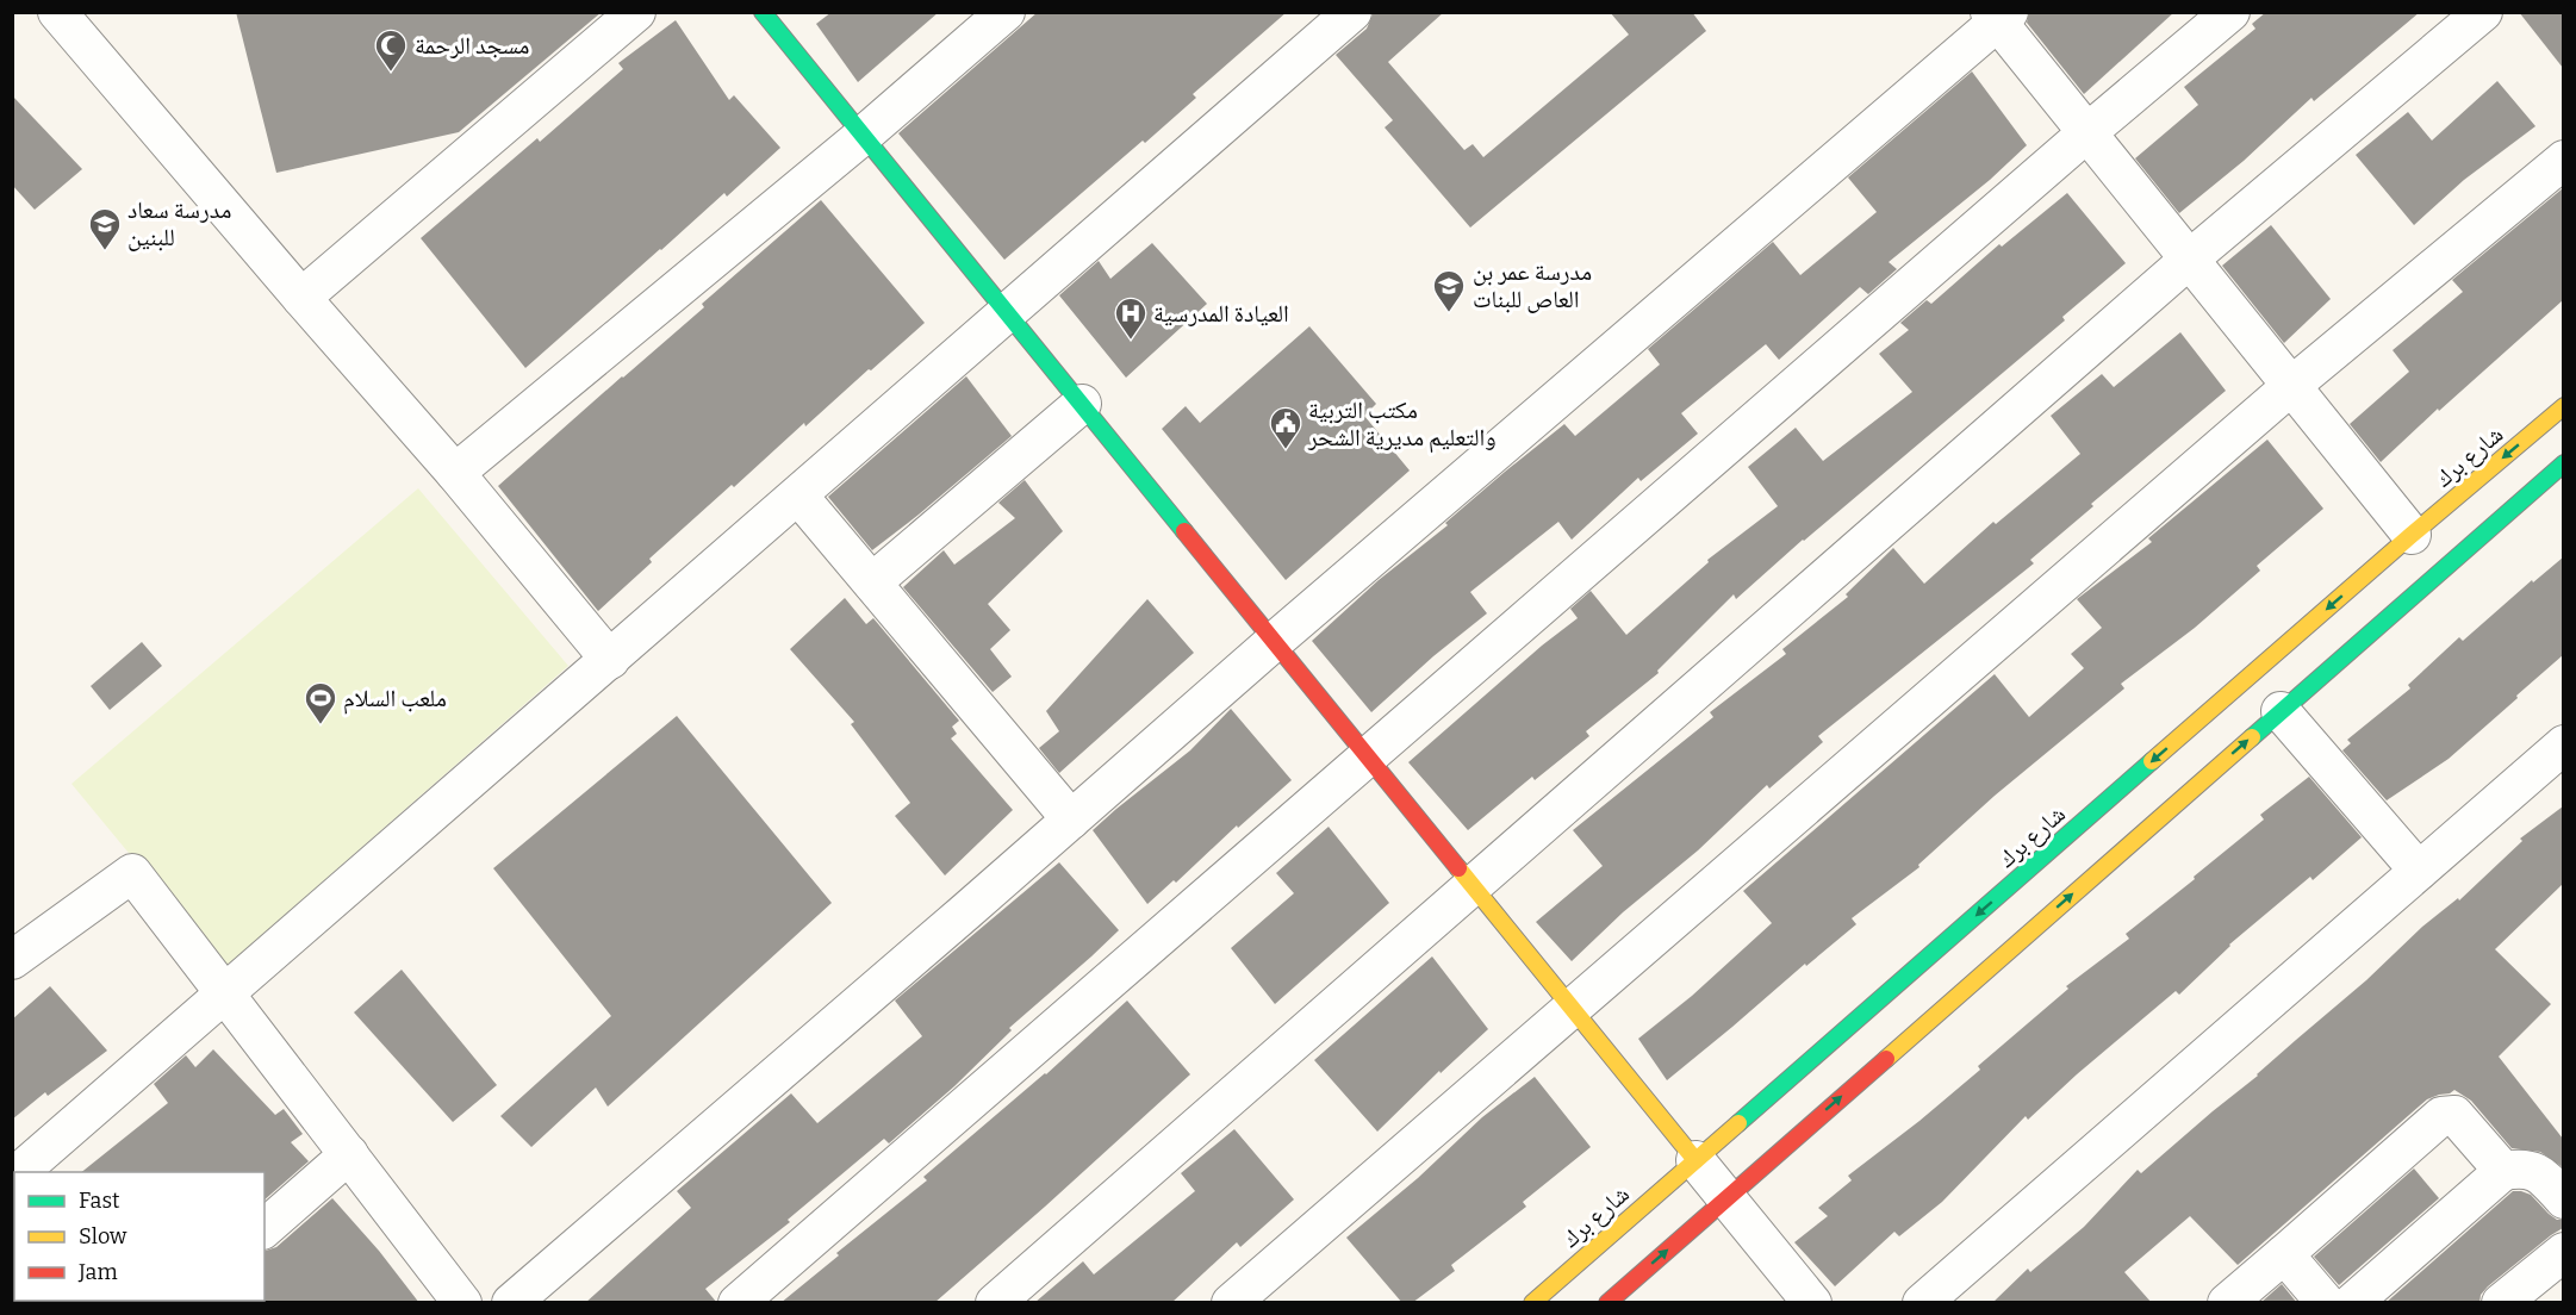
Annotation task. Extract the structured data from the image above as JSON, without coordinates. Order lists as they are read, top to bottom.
{
  "streets": {
    "main road": ["شارع برك"]
  },
  "places": {
    "mosque": ["مسجد الرحمة"],
    "school or university": ["مدرسة سعاد للبنين", "مدرسة عمر بن العاص للبنات"],
    "hospital": ["العيادة المدرسية"],
    "public building": ["مكتب التربية والتعليم مديرية الشحر"],
    "sports": ["ملعب السلام"]
  },
  "legend": ["Fast", "Slow", "Jam"]
}
